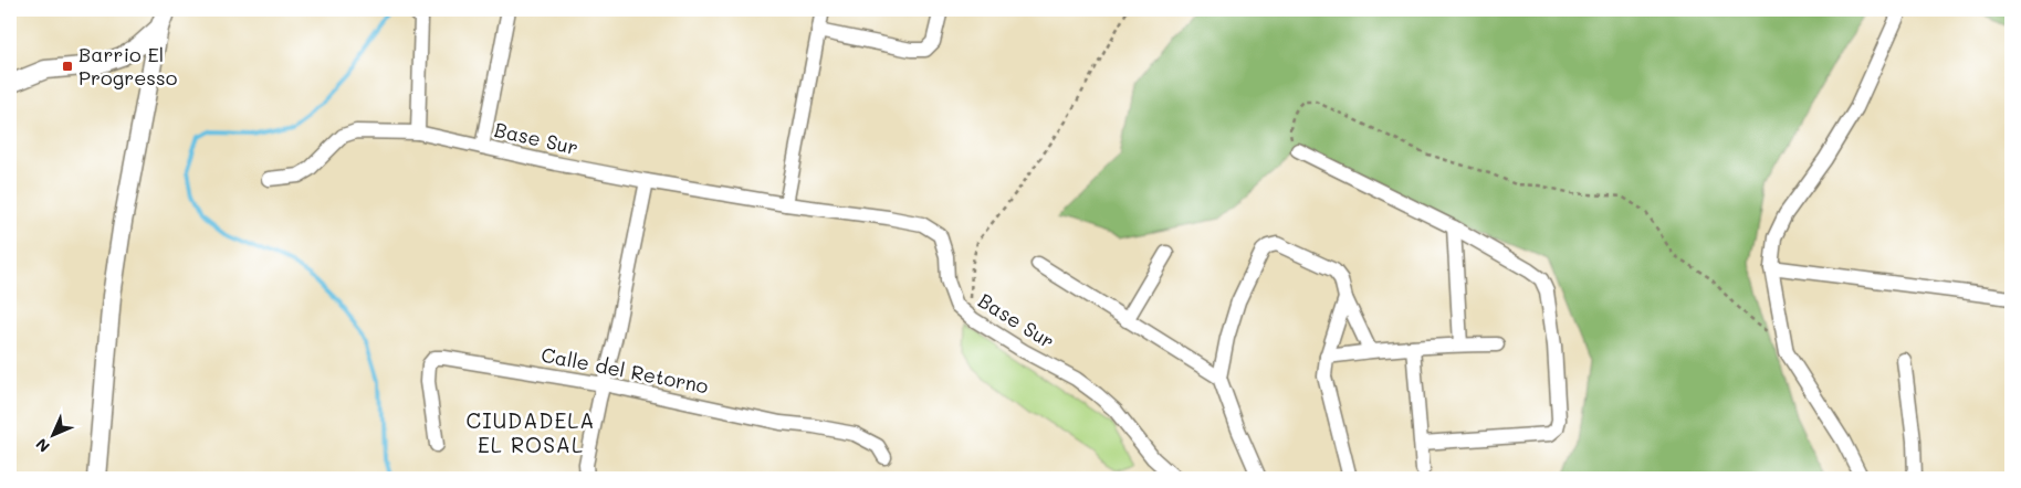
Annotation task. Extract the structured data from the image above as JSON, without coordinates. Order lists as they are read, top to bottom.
{
  "streets": {
    "street": ["Base Sur", "Calle del Retorno"]
  },
  "districts": ["CIUDADELA EL ROSAL"],
  "places": {
    "transit": ["Barrio El Progresso"]
  },
  "north": "bottom left"
}
